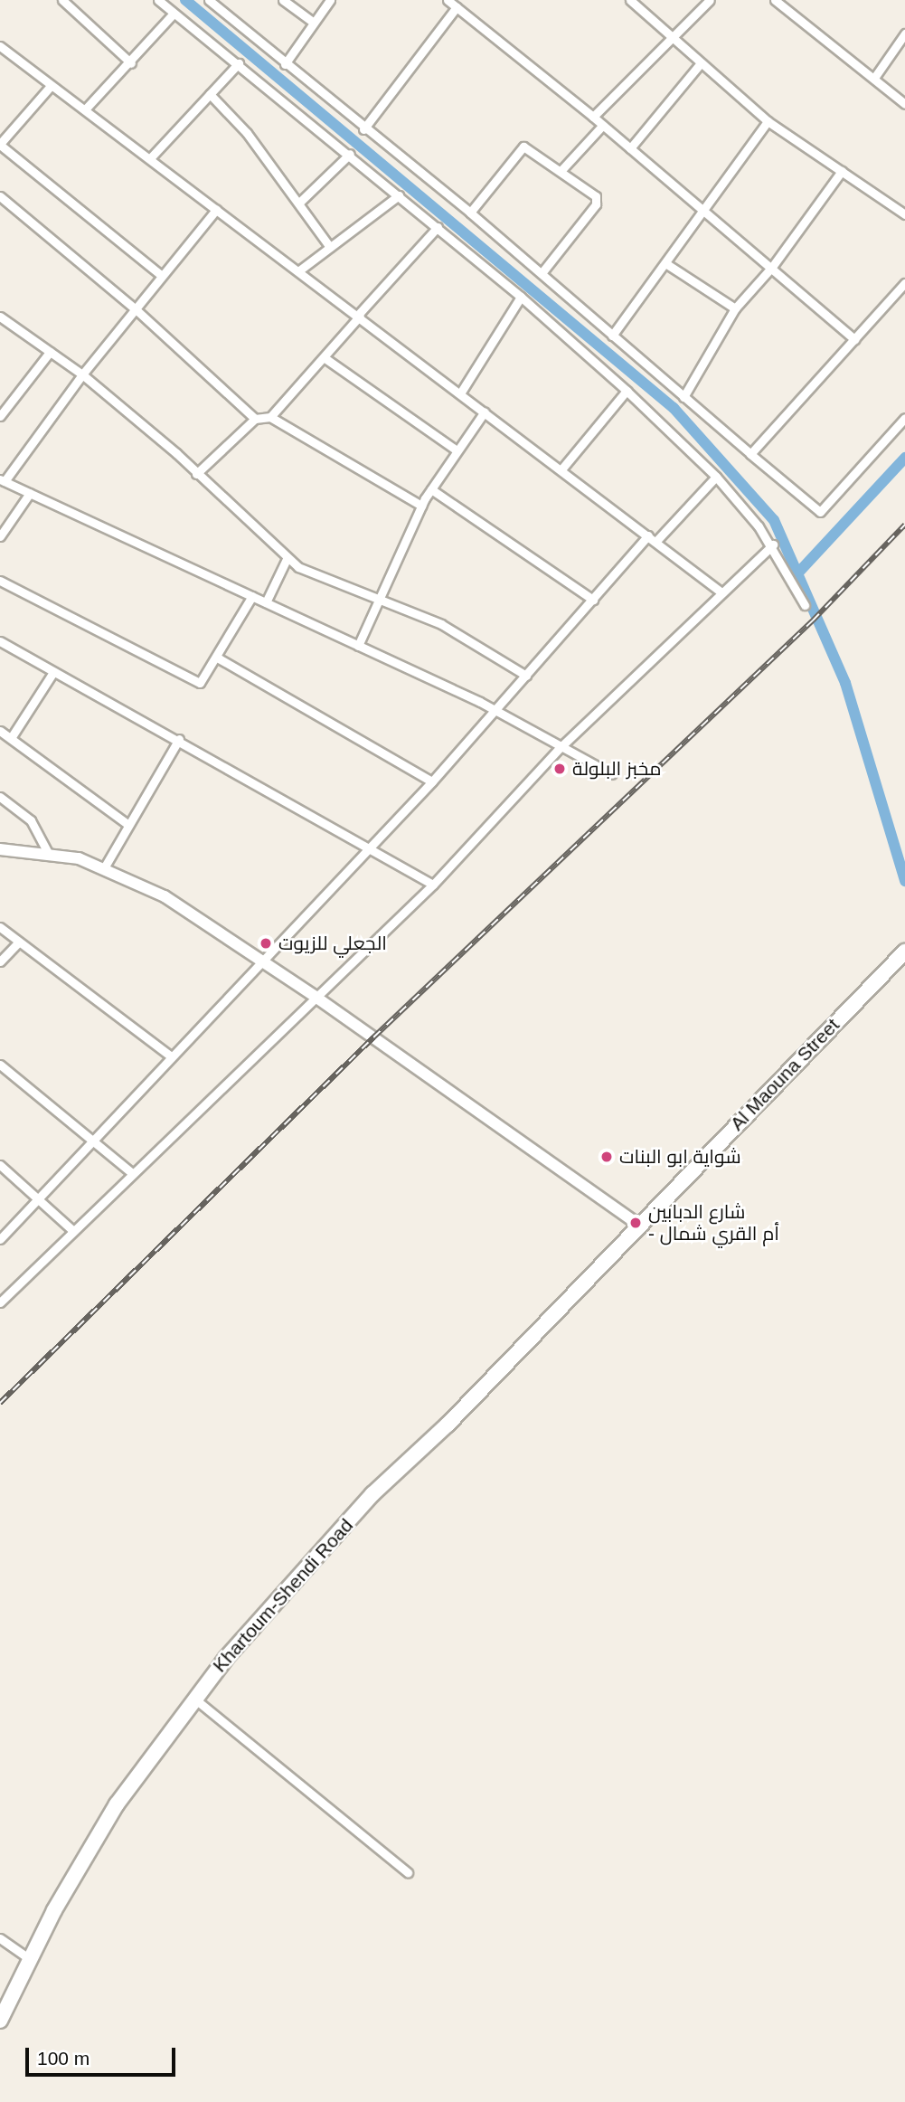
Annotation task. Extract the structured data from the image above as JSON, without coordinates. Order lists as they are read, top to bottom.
{
  "streets": {
    "highway": ["Al Maouna Street", "Khartoum-Shendi Road"]
  },
  "crossings": [
    ["Al Maouna Street", "Khartoum-Shendi Road"]
  ],
  "places": [
    "مخبز البلولة",
    "الجعلي للزيوت",
    "شواية ابو البنات",
    "شارع الدبابين - أم القري شمال"
  ],
  "scale_bar": "100 m"
}
